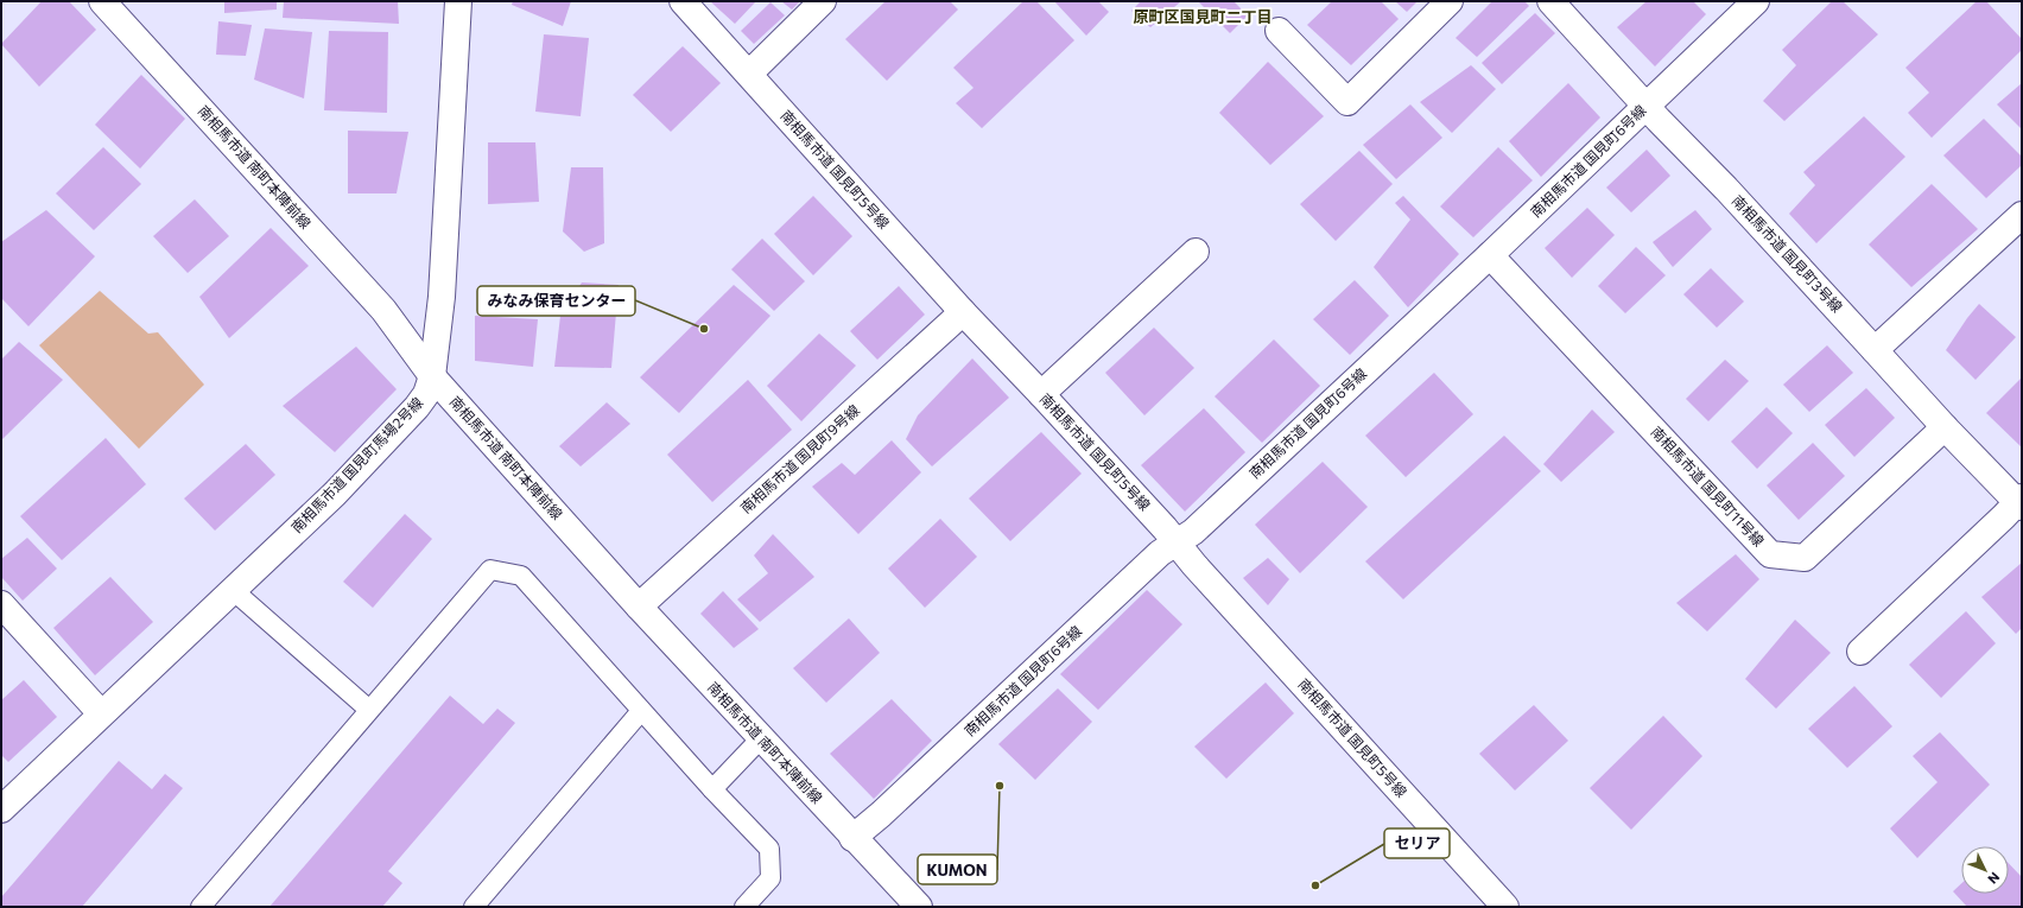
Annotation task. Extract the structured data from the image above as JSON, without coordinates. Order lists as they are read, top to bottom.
{
  "streets": {
    "street": [
      "南相馬市道 国見町6号線",
      "南相馬市道 南町本陣前線",
      "南相馬市道 国見町5号線",
      "南相馬市道 国見町3号線",
      "南相馬市道 国見町9号線",
      "南相馬市道 国見町馬場2号線",
      "南相馬市道 国見町11号線"
    ]
  },
  "crossings": [
    ["南相馬市道 国見町6号線", "南相馬市道 南町本陣前線"],
    ["南相馬市道 国見町6号線", "南相馬市道 国見町5号線"],
    ["南相馬市道 国見町6号線", "南相馬市道 国見町3号線"],
    ["南相馬市道 国見町6号線", "南相馬市道 国見町11号線"],
    ["南相馬市道 南町本陣前線", "南相馬市道 国見町9号線"],
    ["南相馬市道 南町本陣前線", "南相馬市道 国見町馬場2号線"],
    ["南相馬市道 国見町5号線", "南相馬市道 国見町9号線"],
    ["南相馬市道 国見町3号線", "南相馬市道 国見町11号線"]
  ],
  "districts": ["原町区国見町二丁目"],
  "places": ["みなみ保育センター", "KUMON", "セリア"],
  "north": "bottom right"
}
